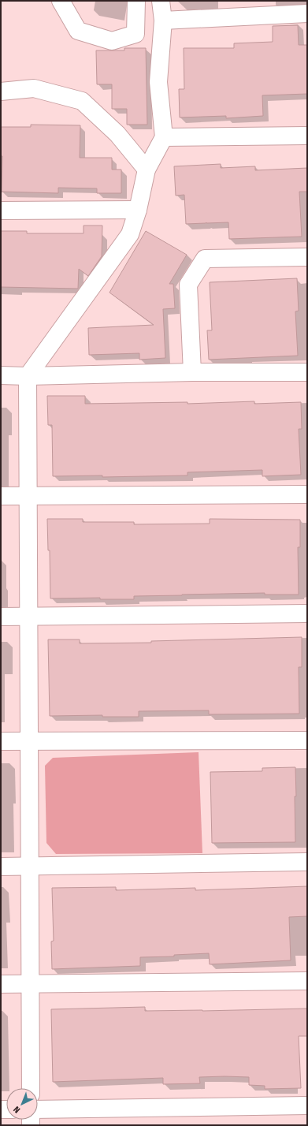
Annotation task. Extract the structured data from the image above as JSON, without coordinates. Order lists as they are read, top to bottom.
{
  "north": "bottom left"
}
